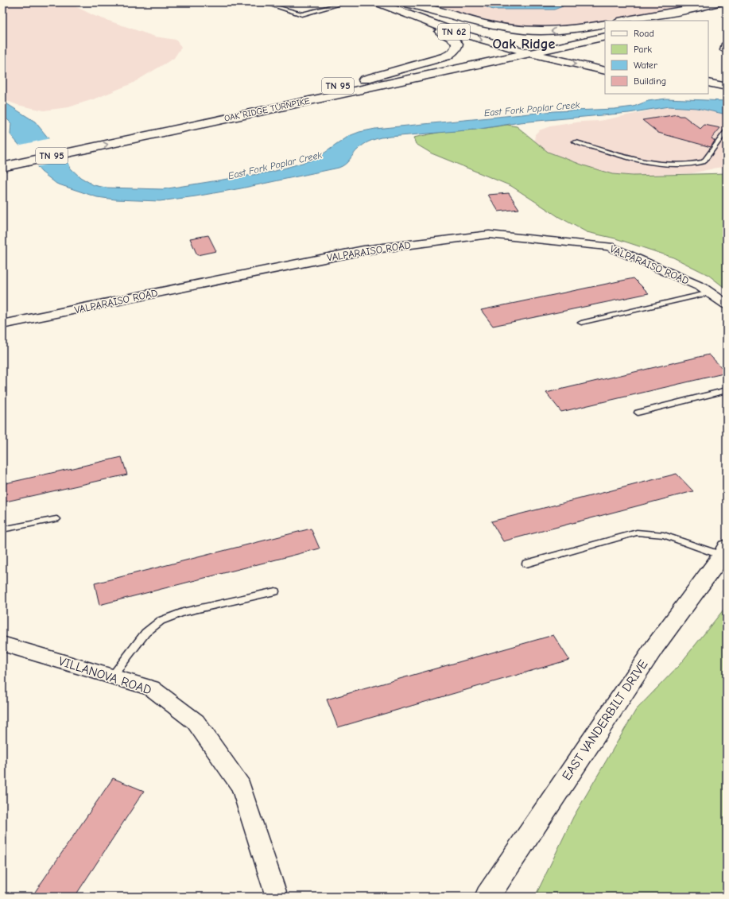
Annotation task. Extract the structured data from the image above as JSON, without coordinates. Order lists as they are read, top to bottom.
{
  "streets": {
    "main road": [
      "TN 62",
      "TN 95",
      "OAK RIDGE TURNPIKE",
      "EAST VANDERBILT DRIVE"
    ],
    "street": ["VALPARAISO ROAD", "VILLANOVA ROAD"]
  },
  "crossings": [
    ["TN 62", "OAK RIDGE TURNPIKE"]
  ],
  "districts": ["Oak Ridge"],
  "water": ["East Fork Poplar Creek"],
  "legend": [
    "Road",
    "Park",
    "Water",
    "Building"
  ]
}
